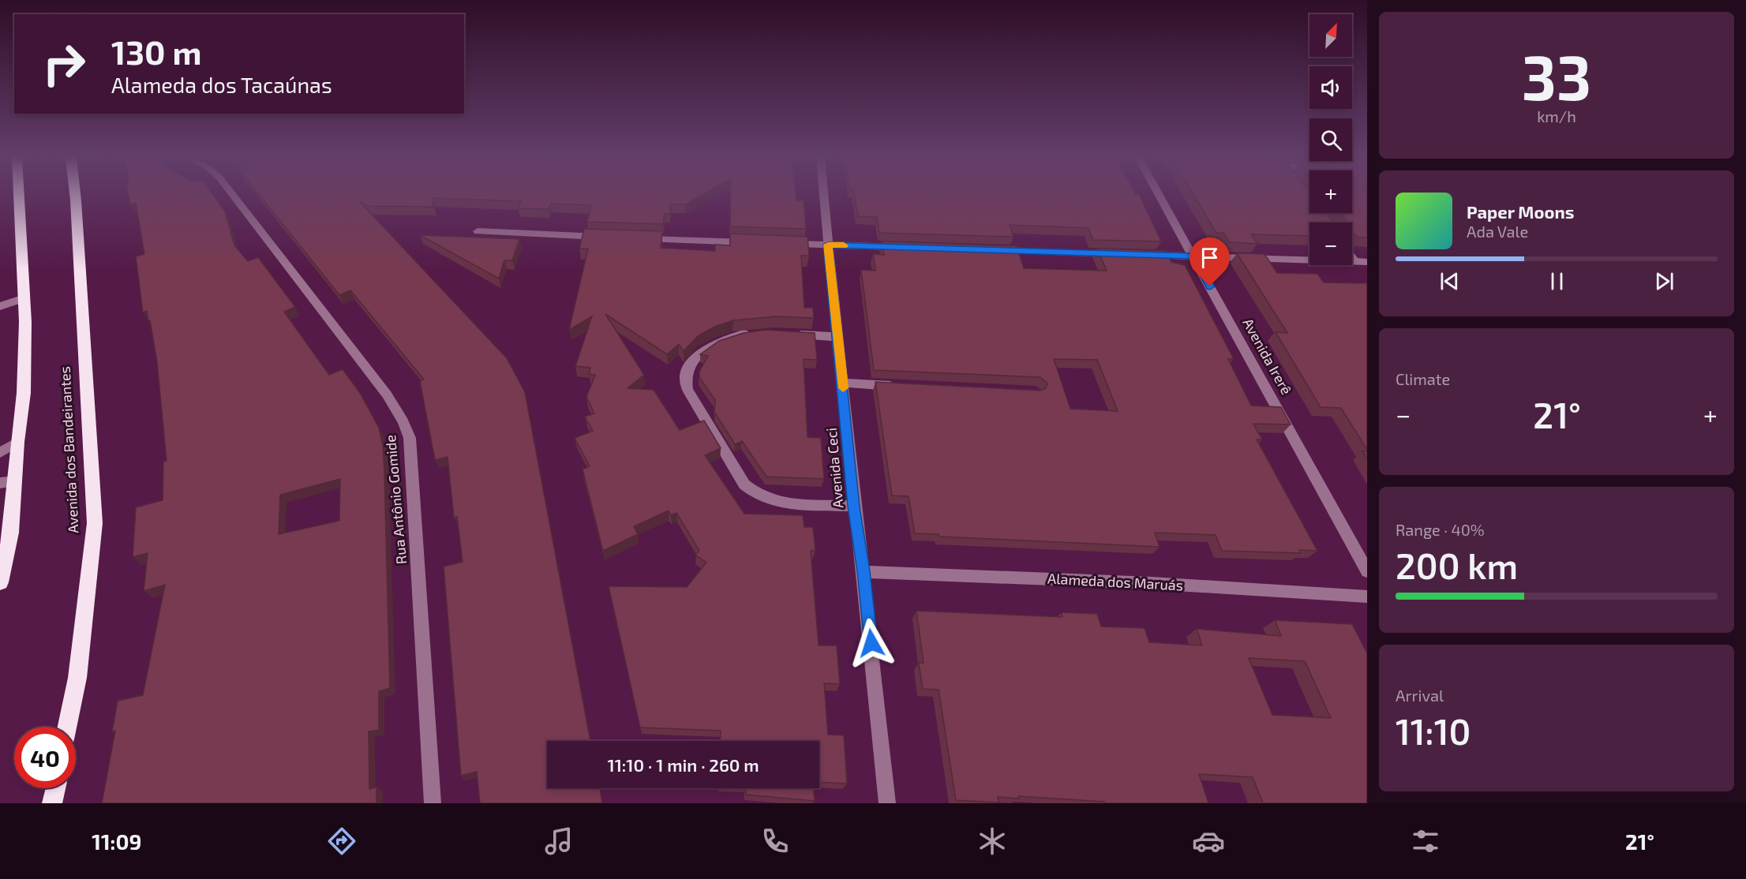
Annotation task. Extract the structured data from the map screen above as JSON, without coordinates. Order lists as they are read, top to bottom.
{
  "streets": {
    "highway": ["Avenida dos Bandeirantes"],
    "street": [
      "Avenida Irerê",
      "Avenida Ceci",
      "Rua Antônio Gomide",
      "Alameda dos Maruás"
    ]
  },
  "crossings": [
    ["Avenida Ceci", "Alameda dos Maruás"]
  ],
  "north": "top right",
  "page": {
    "tile": [
      ["33", "km/h"],
      "Climate",
      ["Range · 40%", "200 km"],
      ["Arrival", "11:10"]
    ],
    "map_buttons": ["+", "−"],
    "turn": ["130 m", "Alameda dos Tacaúnas"],
    "song": ["Paper Moons", "Ada Vale"],
    "heat": ["−", "21°", "+"],
    "limit": "40",
    "trip": "11:10 · 1 min · 260 m",
    "tabs": ["11:09", "21°"]
  }
}
